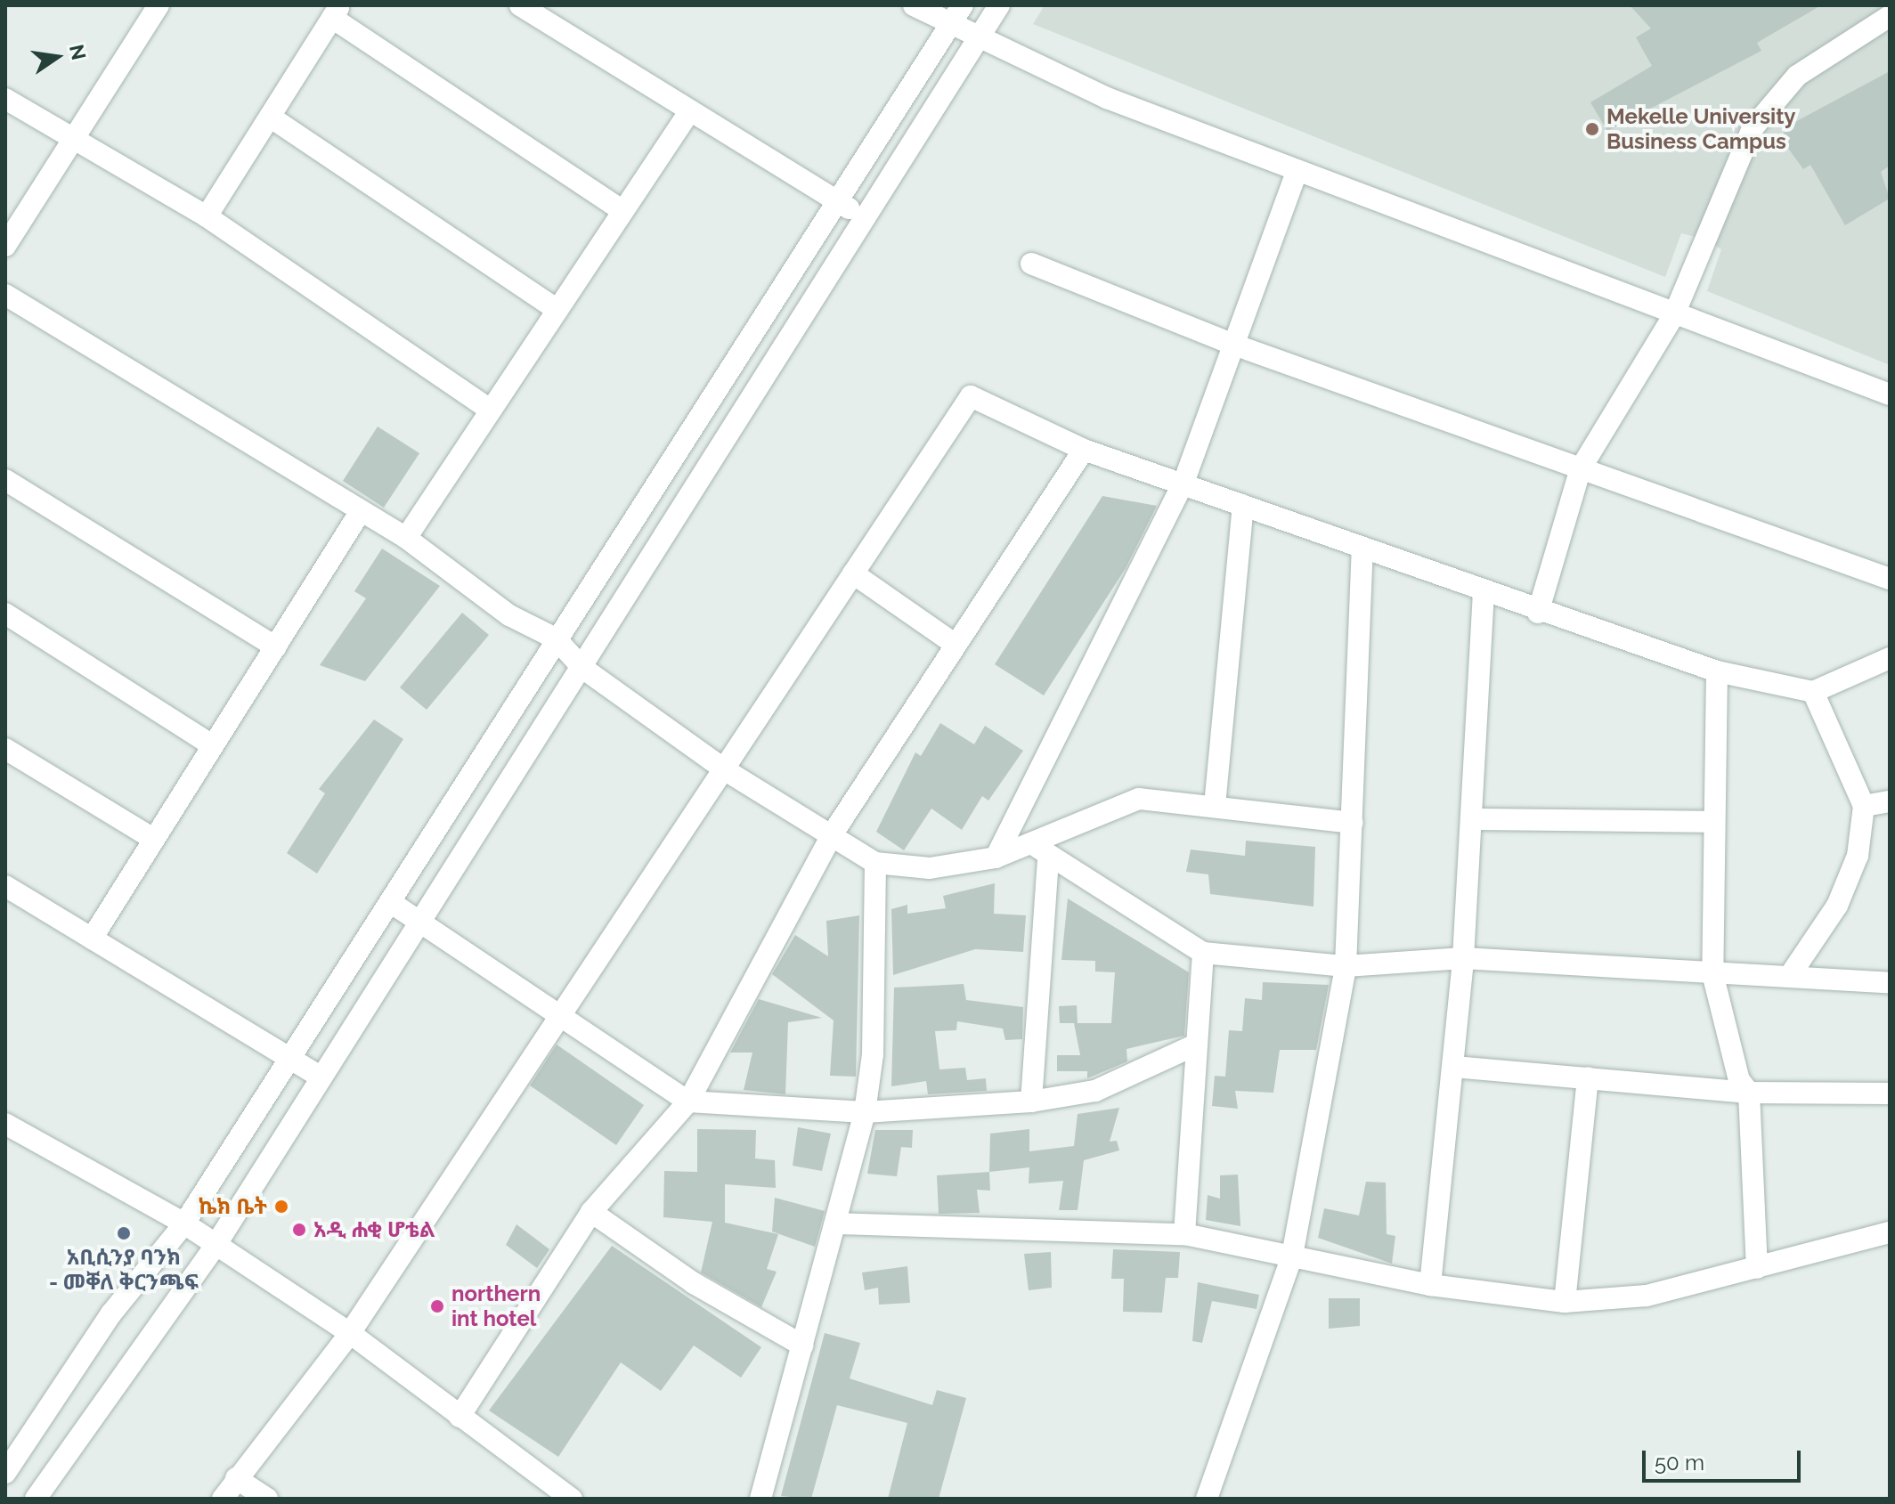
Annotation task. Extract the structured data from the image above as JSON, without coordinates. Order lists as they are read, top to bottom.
{
  "places": [
    "Mekelle University Business Campus",
    "ኬክ ቤት",
    "አዲ ሐቂ ሆቴል",
    "አቢሲንያ ባንክ - መቐለ ቅርንጫፍ",
    "northern int hotel"
  ],
  "scale_bar": "50 m",
  "north": "right"
}
